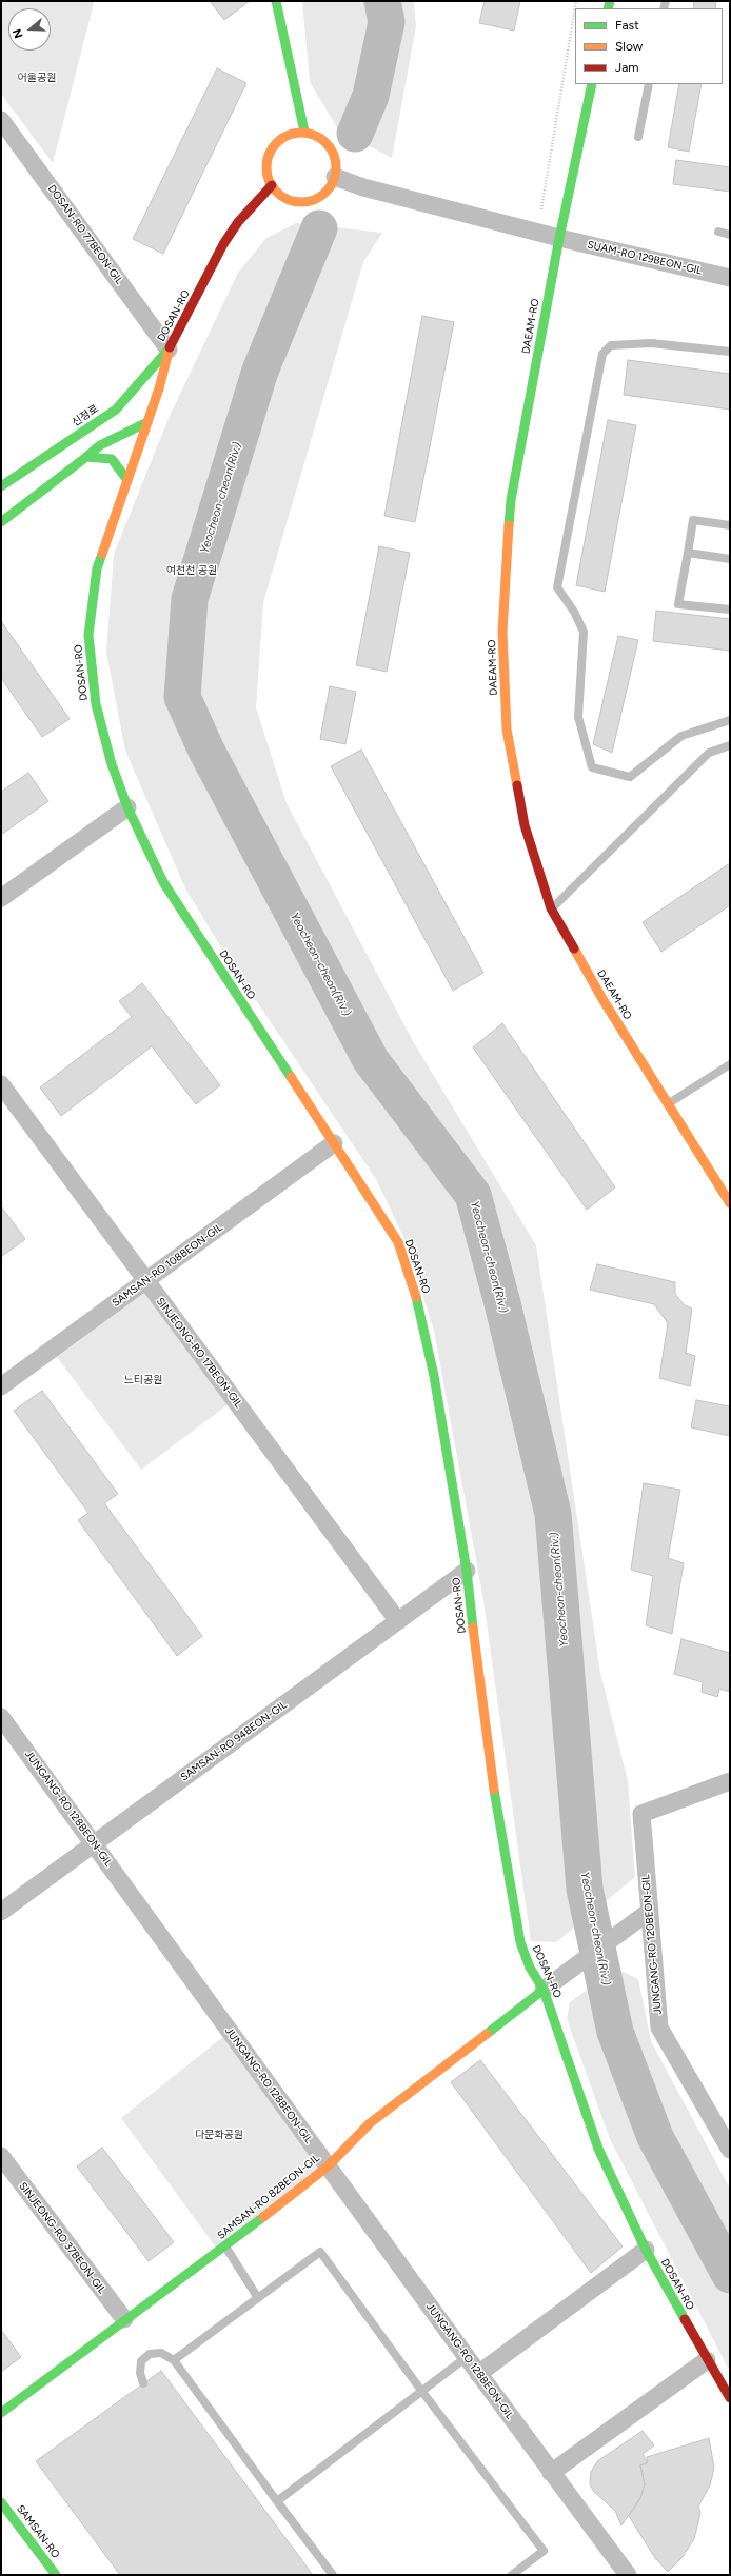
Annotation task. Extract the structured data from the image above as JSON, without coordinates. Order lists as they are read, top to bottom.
{
  "streets": {
    "main road": [
      "DOSAN-RO",
      "DAEAM-RO",
      "신정로",
      "SAMSAN-RO 82BEON-GIL",
      "SAMSAN-RO"
    ],
    "street": [
      "DOSAN-RO 77BEON-GIL",
      "SUAM-RO 129BEON-GIL",
      "SAMSAN-RO 108BEON-GIL",
      "SINJEONG-RO 17BEON-GIL",
      "SAMSAN-RO 94BEON-GIL",
      "JUNGANG-RO 128BEON-GIL",
      "JUNGANG-RO 120BEON-GIL",
      "SINJEONG-RO 37BEON-GIL"
    ]
  },
  "crossings": [
    ["DOSAN-RO 77BEON-GIL", "DOSAN-RO"],
    ["DOSAN-RO 77BEON-GIL", "신정로"],
    ["SUAM-RO 129BEON-GIL", "DOSAN-RO"],
    ["SUAM-RO 129BEON-GIL", "DAEAM-RO"],
    ["DOSAN-RO", "신정로"],
    ["DOSAN-RO", "SAMSAN-RO 108BEON-GIL"],
    ["DOSAN-RO", "SAMSAN-RO 94BEON-GIL"],
    ["DOSAN-RO", "SAMSAN-RO 82BEON-GIL"],
    ["SAMSAN-RO 108BEON-GIL", "SINJEONG-RO 17BEON-GIL"],
    ["SINJEONG-RO 17BEON-GIL", "SAMSAN-RO 94BEON-GIL"],
    ["SAMSAN-RO 94BEON-GIL", "JUNGANG-RO 128BEON-GIL"],
    ["JUNGANG-RO 128BEON-GIL", "SAMSAN-RO 82BEON-GIL"],
    ["SAMSAN-RO 82BEON-GIL", "SINJEONG-RO 37BEON-GIL"]
  ],
  "water": ["Yeocheon-cheon(Riv.)"],
  "parks": [
    "어울공원",
    "여천천 공원",
    "느티공원",
    "다문화공원"
  ],
  "legend": ["Fast", "Slow", "Jam"],
  "north": "left"
}
